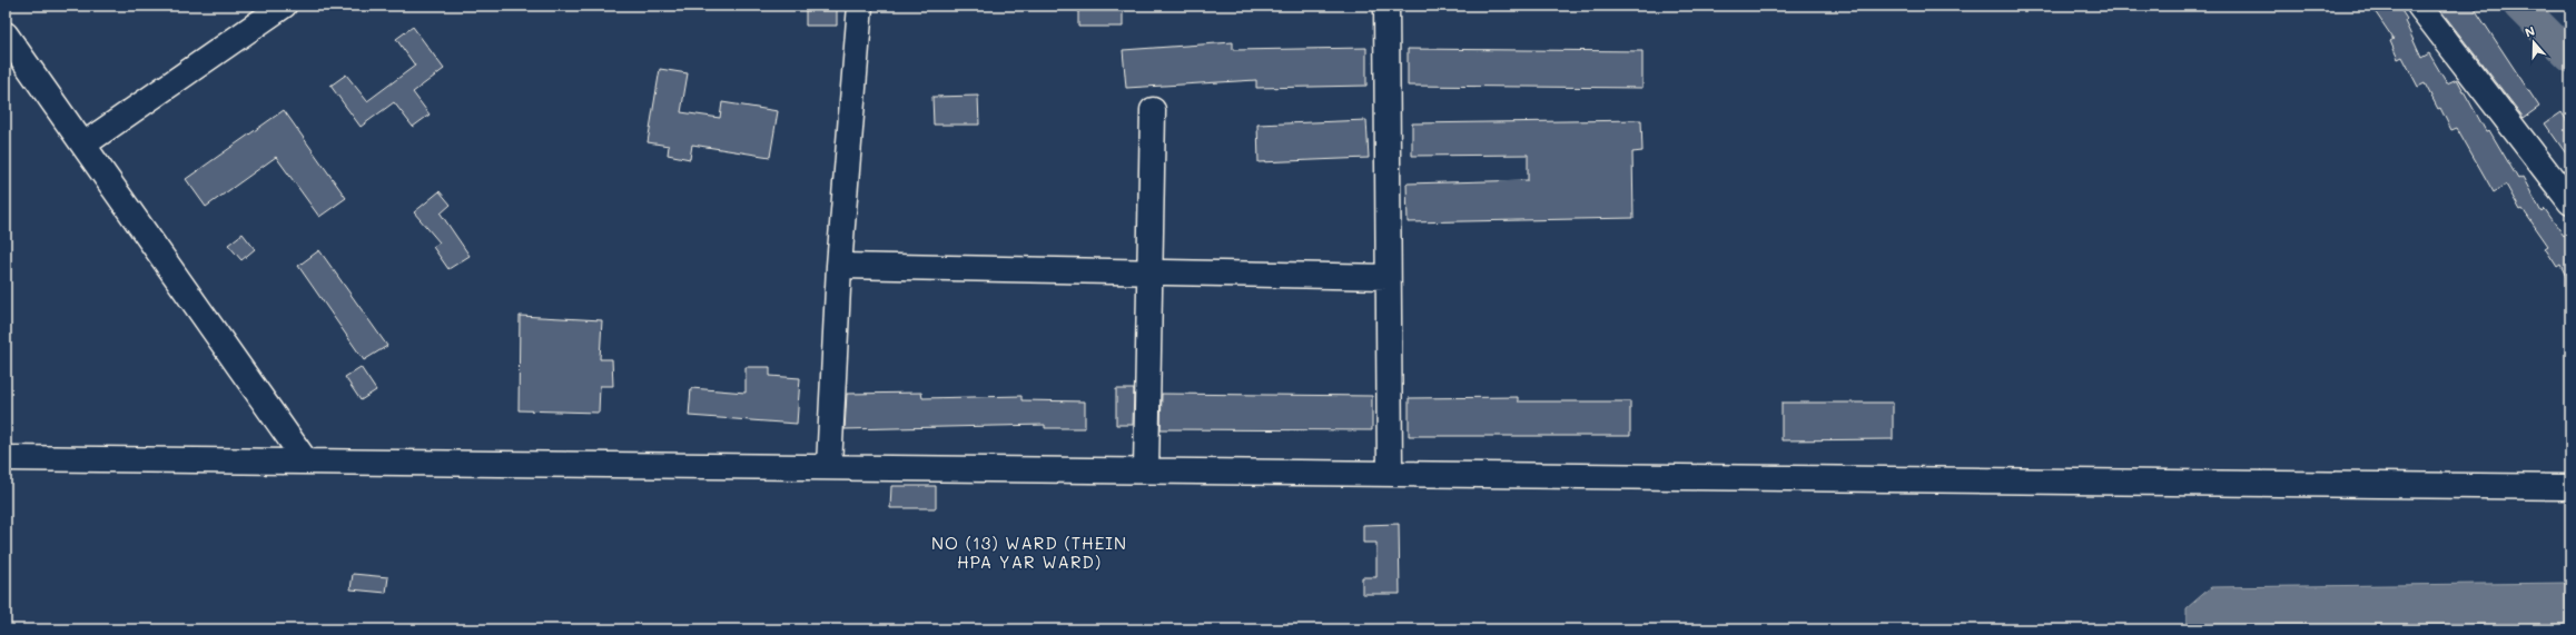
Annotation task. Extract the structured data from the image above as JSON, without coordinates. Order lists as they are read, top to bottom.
{
  "districts": ["NO (13) WARD (THEIN HPA YAR WARD)"],
  "north": "top"
}
